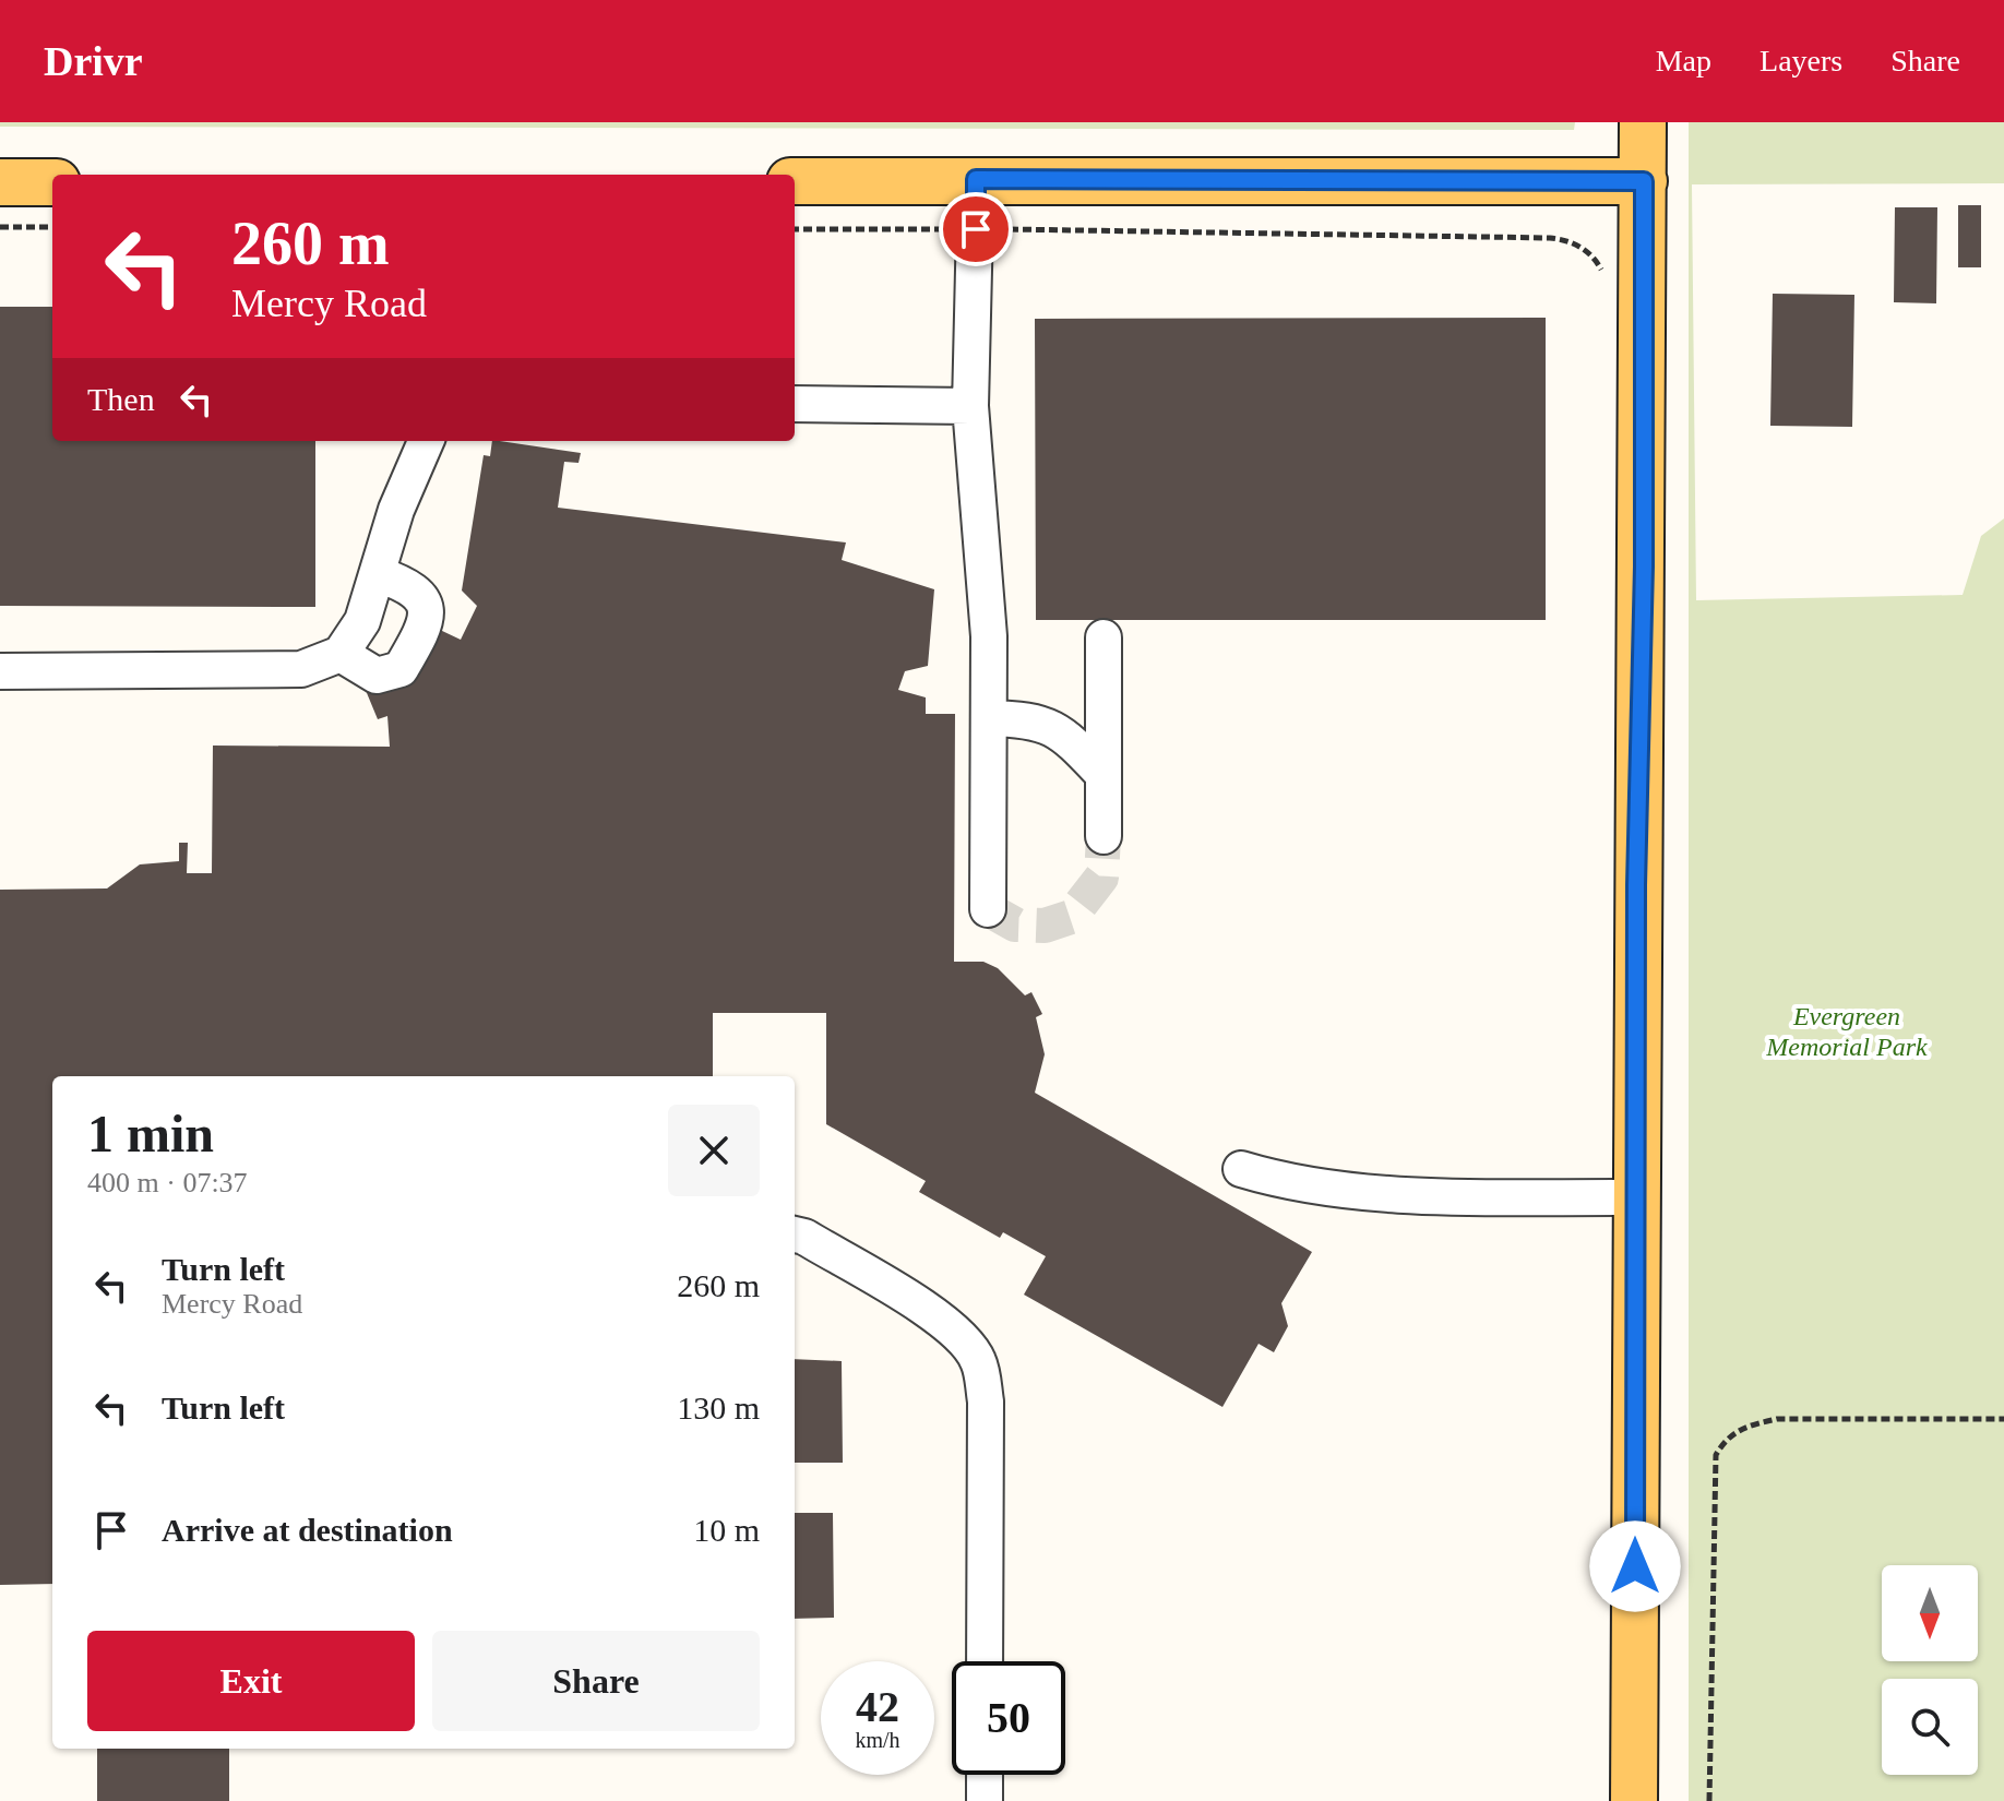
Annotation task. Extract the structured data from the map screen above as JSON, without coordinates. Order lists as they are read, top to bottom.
{
  "parks": ["Evergreen Memorial Park"],
  "north": "bottom",
  "page": {
    "header": "Drivr",
    "nav": ["Map", "Layers", "Share"],
    "turn": ["260 m", "Mercy Road"],
    "then": "Then",
    "heading": ["1 min", "400 m · 07:37"],
    "list": [
      {
        "name": "Turn left",
        "note": "Mercy Road",
        "value": "260 m"
      },
      {
        "name": "Turn left",
        "value": "130 m"
      },
      {
        "name": "Arrive at destination",
        "value": "10 m"
      }
    ],
    "buttons": ["Exit", "Share"],
    "speed": "42 km/h",
    "limit": "50"
  }
}
